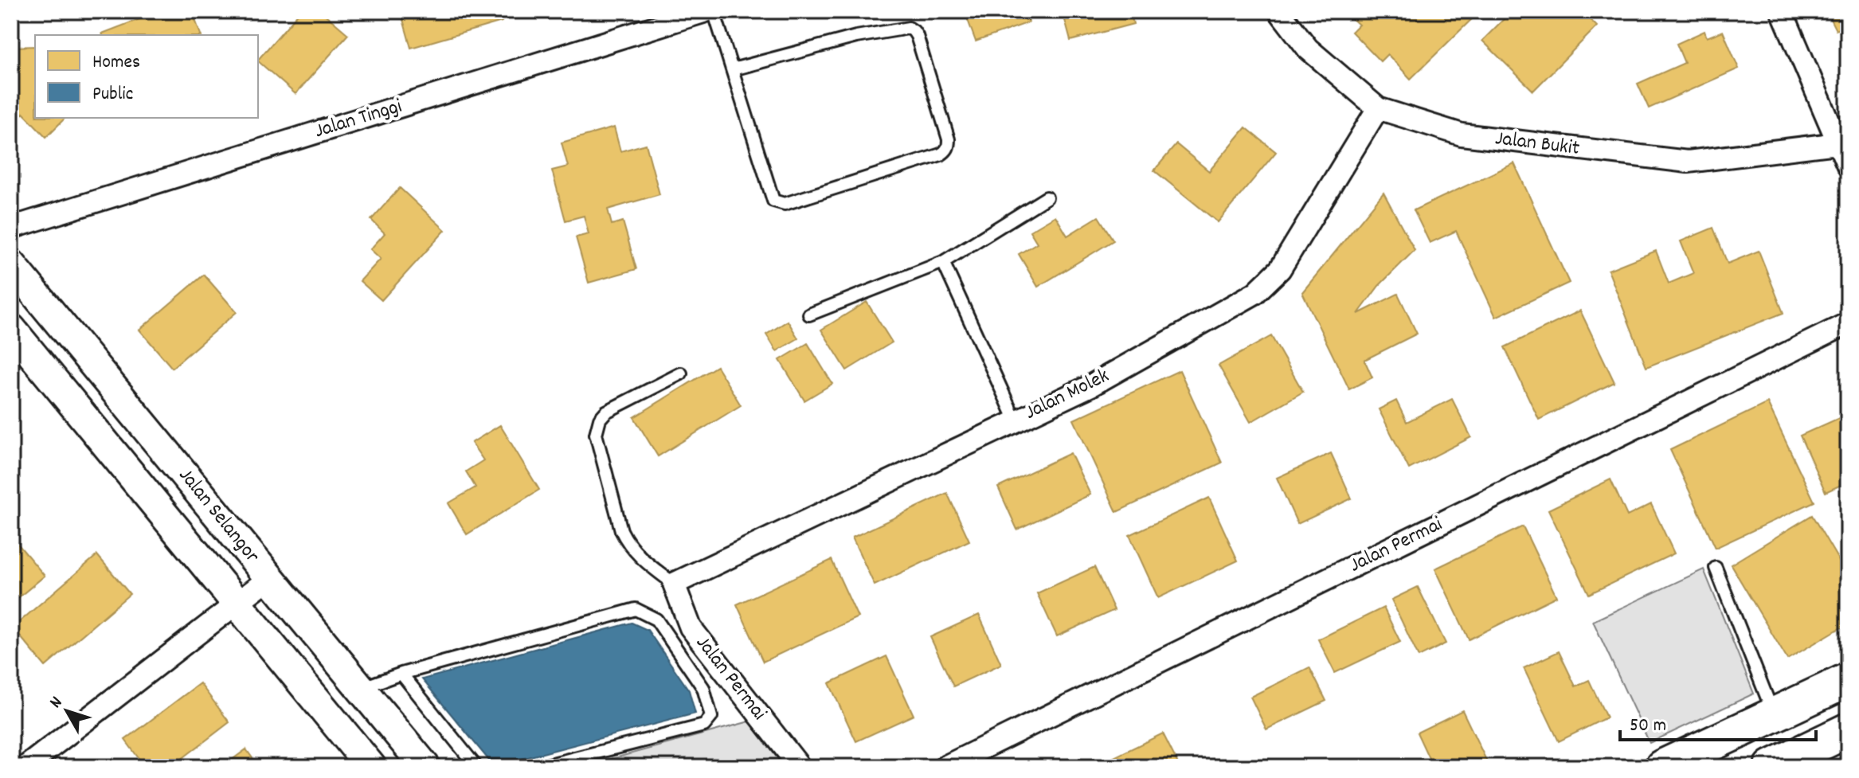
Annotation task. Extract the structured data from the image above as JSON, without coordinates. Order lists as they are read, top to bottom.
{
  "streets": {
    "main road": ["Jalan Selangor"],
    "street": [
      "Jalan Tinggi",
      "Jalan Bukit",
      "Jalan Molek",
      "Jalan Permai"
    ]
  },
  "crossings": [
    ["Jalan Bukit", "Jalan Molek"],
    ["Jalan Molek", "Jalan Permai"]
  ],
  "legend": ["Homes", "Public"],
  "scale_bar": "50 m",
  "north": "top left"
}
